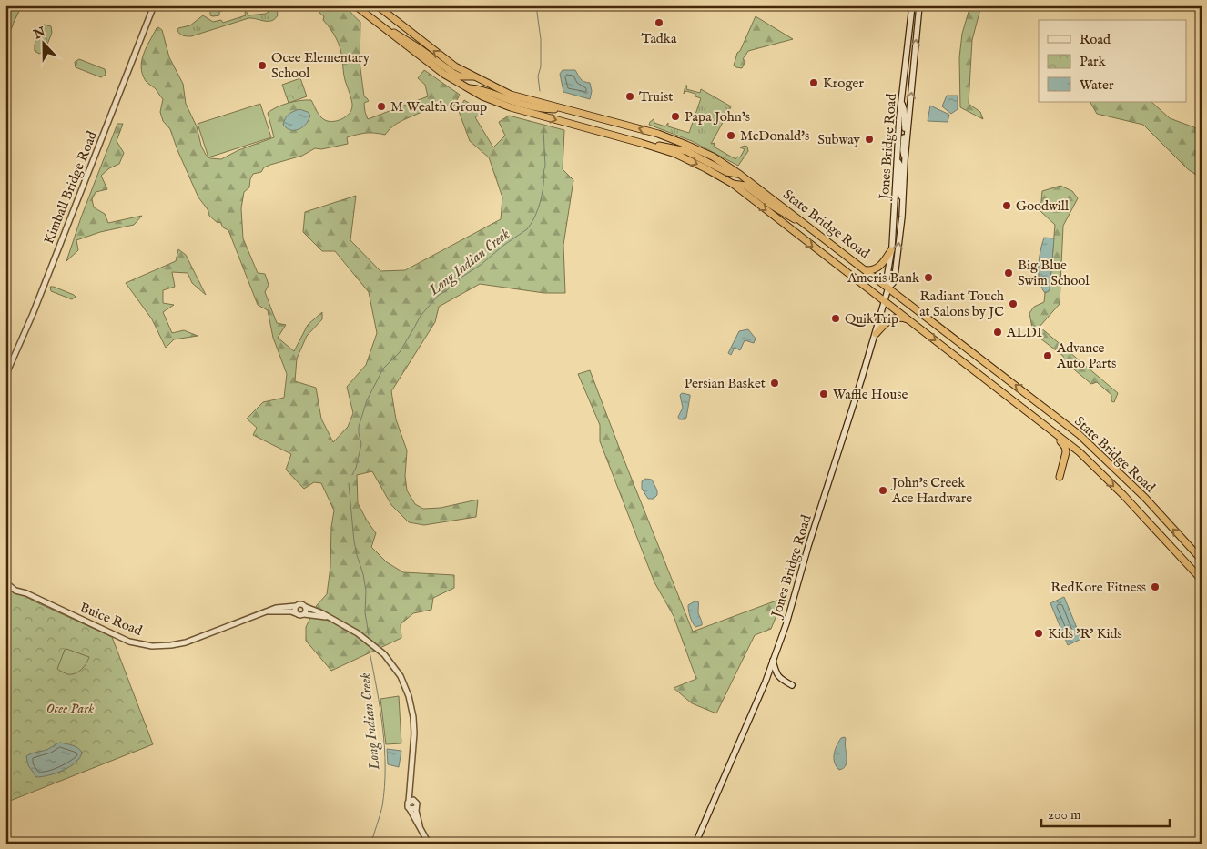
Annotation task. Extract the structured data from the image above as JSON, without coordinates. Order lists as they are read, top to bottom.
{
  "streets": {
    "highway": ["State Bridge Road"],
    "main road": ["Jones Bridge Road"],
    "street": ["Kimball Bridge Road", "Buice Road"]
  },
  "crossings": [
    ["Jones Bridge Road", "State Bridge Road"]
  ],
  "water": ["Long Indian Creek"],
  "parks": ["Ocee Park"],
  "places": [
    "Tadka",
    "Ocee Elementary School",
    "Kroger",
    "Truist",
    "M Wealth Group",
    "Papa John's",
    "McDonald's",
    "Subway",
    "Goodwill",
    "Big Blue Swim School",
    "Ameris Bank",
    "Radiant Touch at Salons by JC",
    "QuikTrip",
    "ALDI",
    "Advance Auto Parts",
    "Persian Basket",
    "Waffle House",
    "John's Creek Ace Hardware",
    "RedKore Fitness",
    "Kids 'R' Kids"
  ],
  "legend": ["Road", "Park", "Water"],
  "scale_bar": "200 m",
  "north": "top"
}
